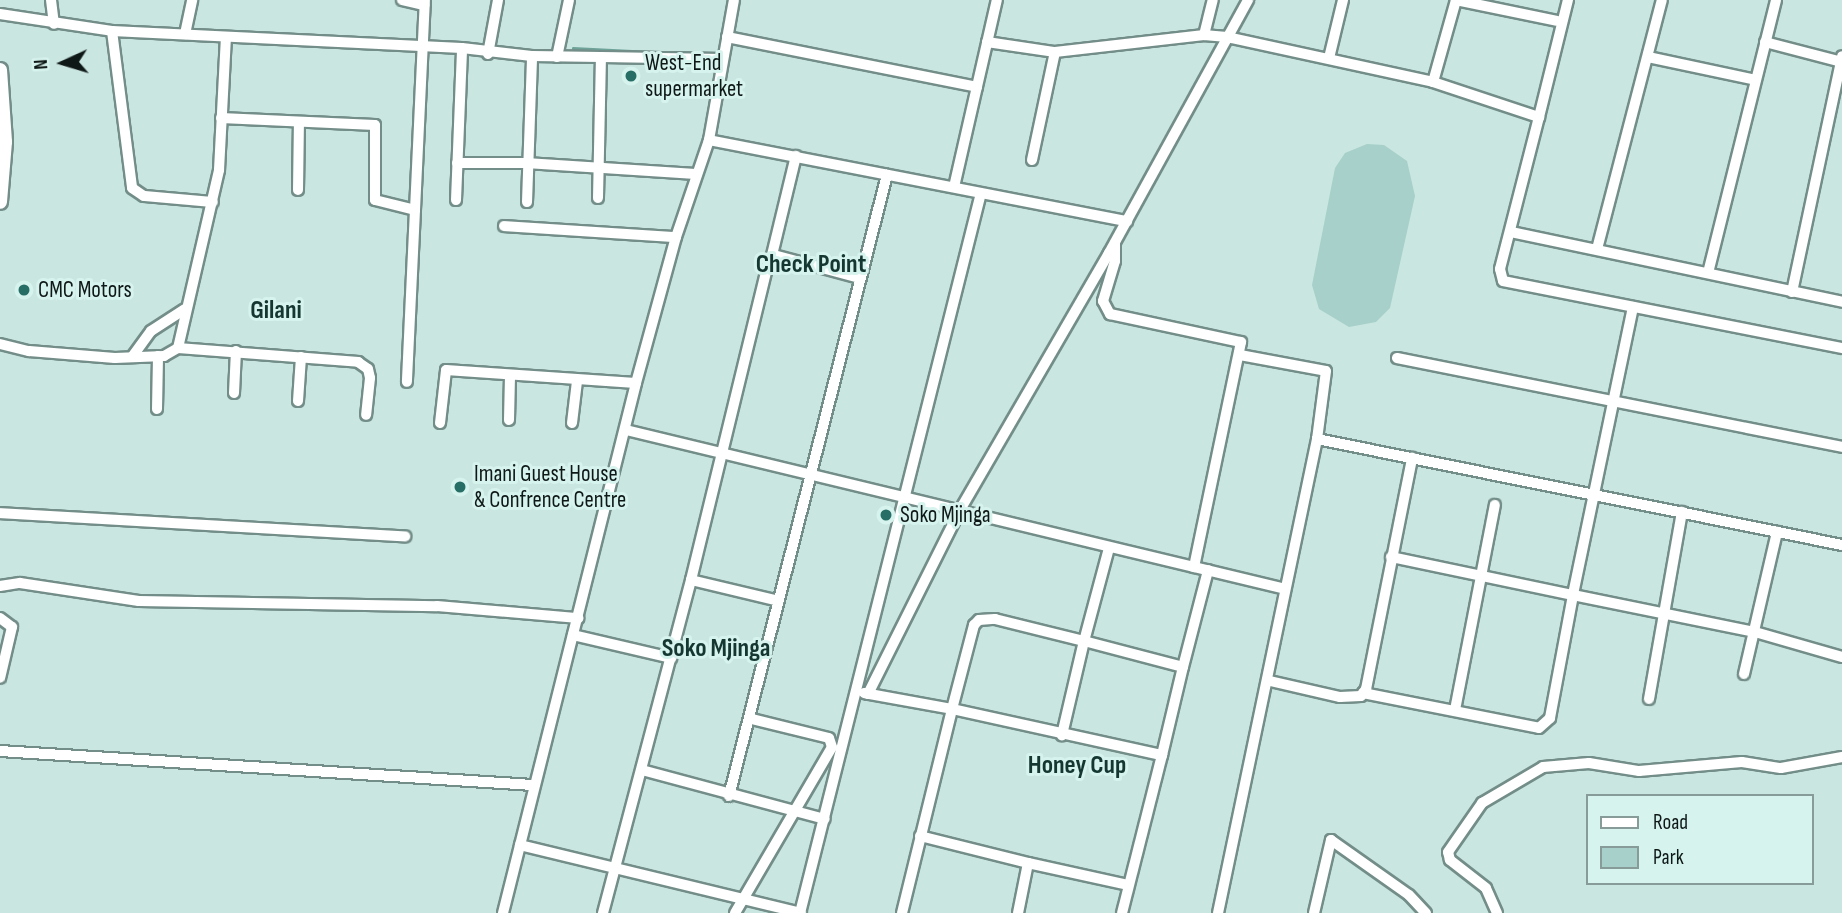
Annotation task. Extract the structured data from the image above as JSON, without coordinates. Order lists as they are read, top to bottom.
{
  "districts": [
    "Check Point",
    "Gilani",
    "Soko Mjinga",
    "Honey Cup"
  ],
  "places": [
    "West-End supermarket",
    "CMC Motors",
    "Imani Guest House & Confrence Centre",
    "Soko Mjinga"
  ],
  "legend": ["Road", "Park"],
  "north": "left"
}
